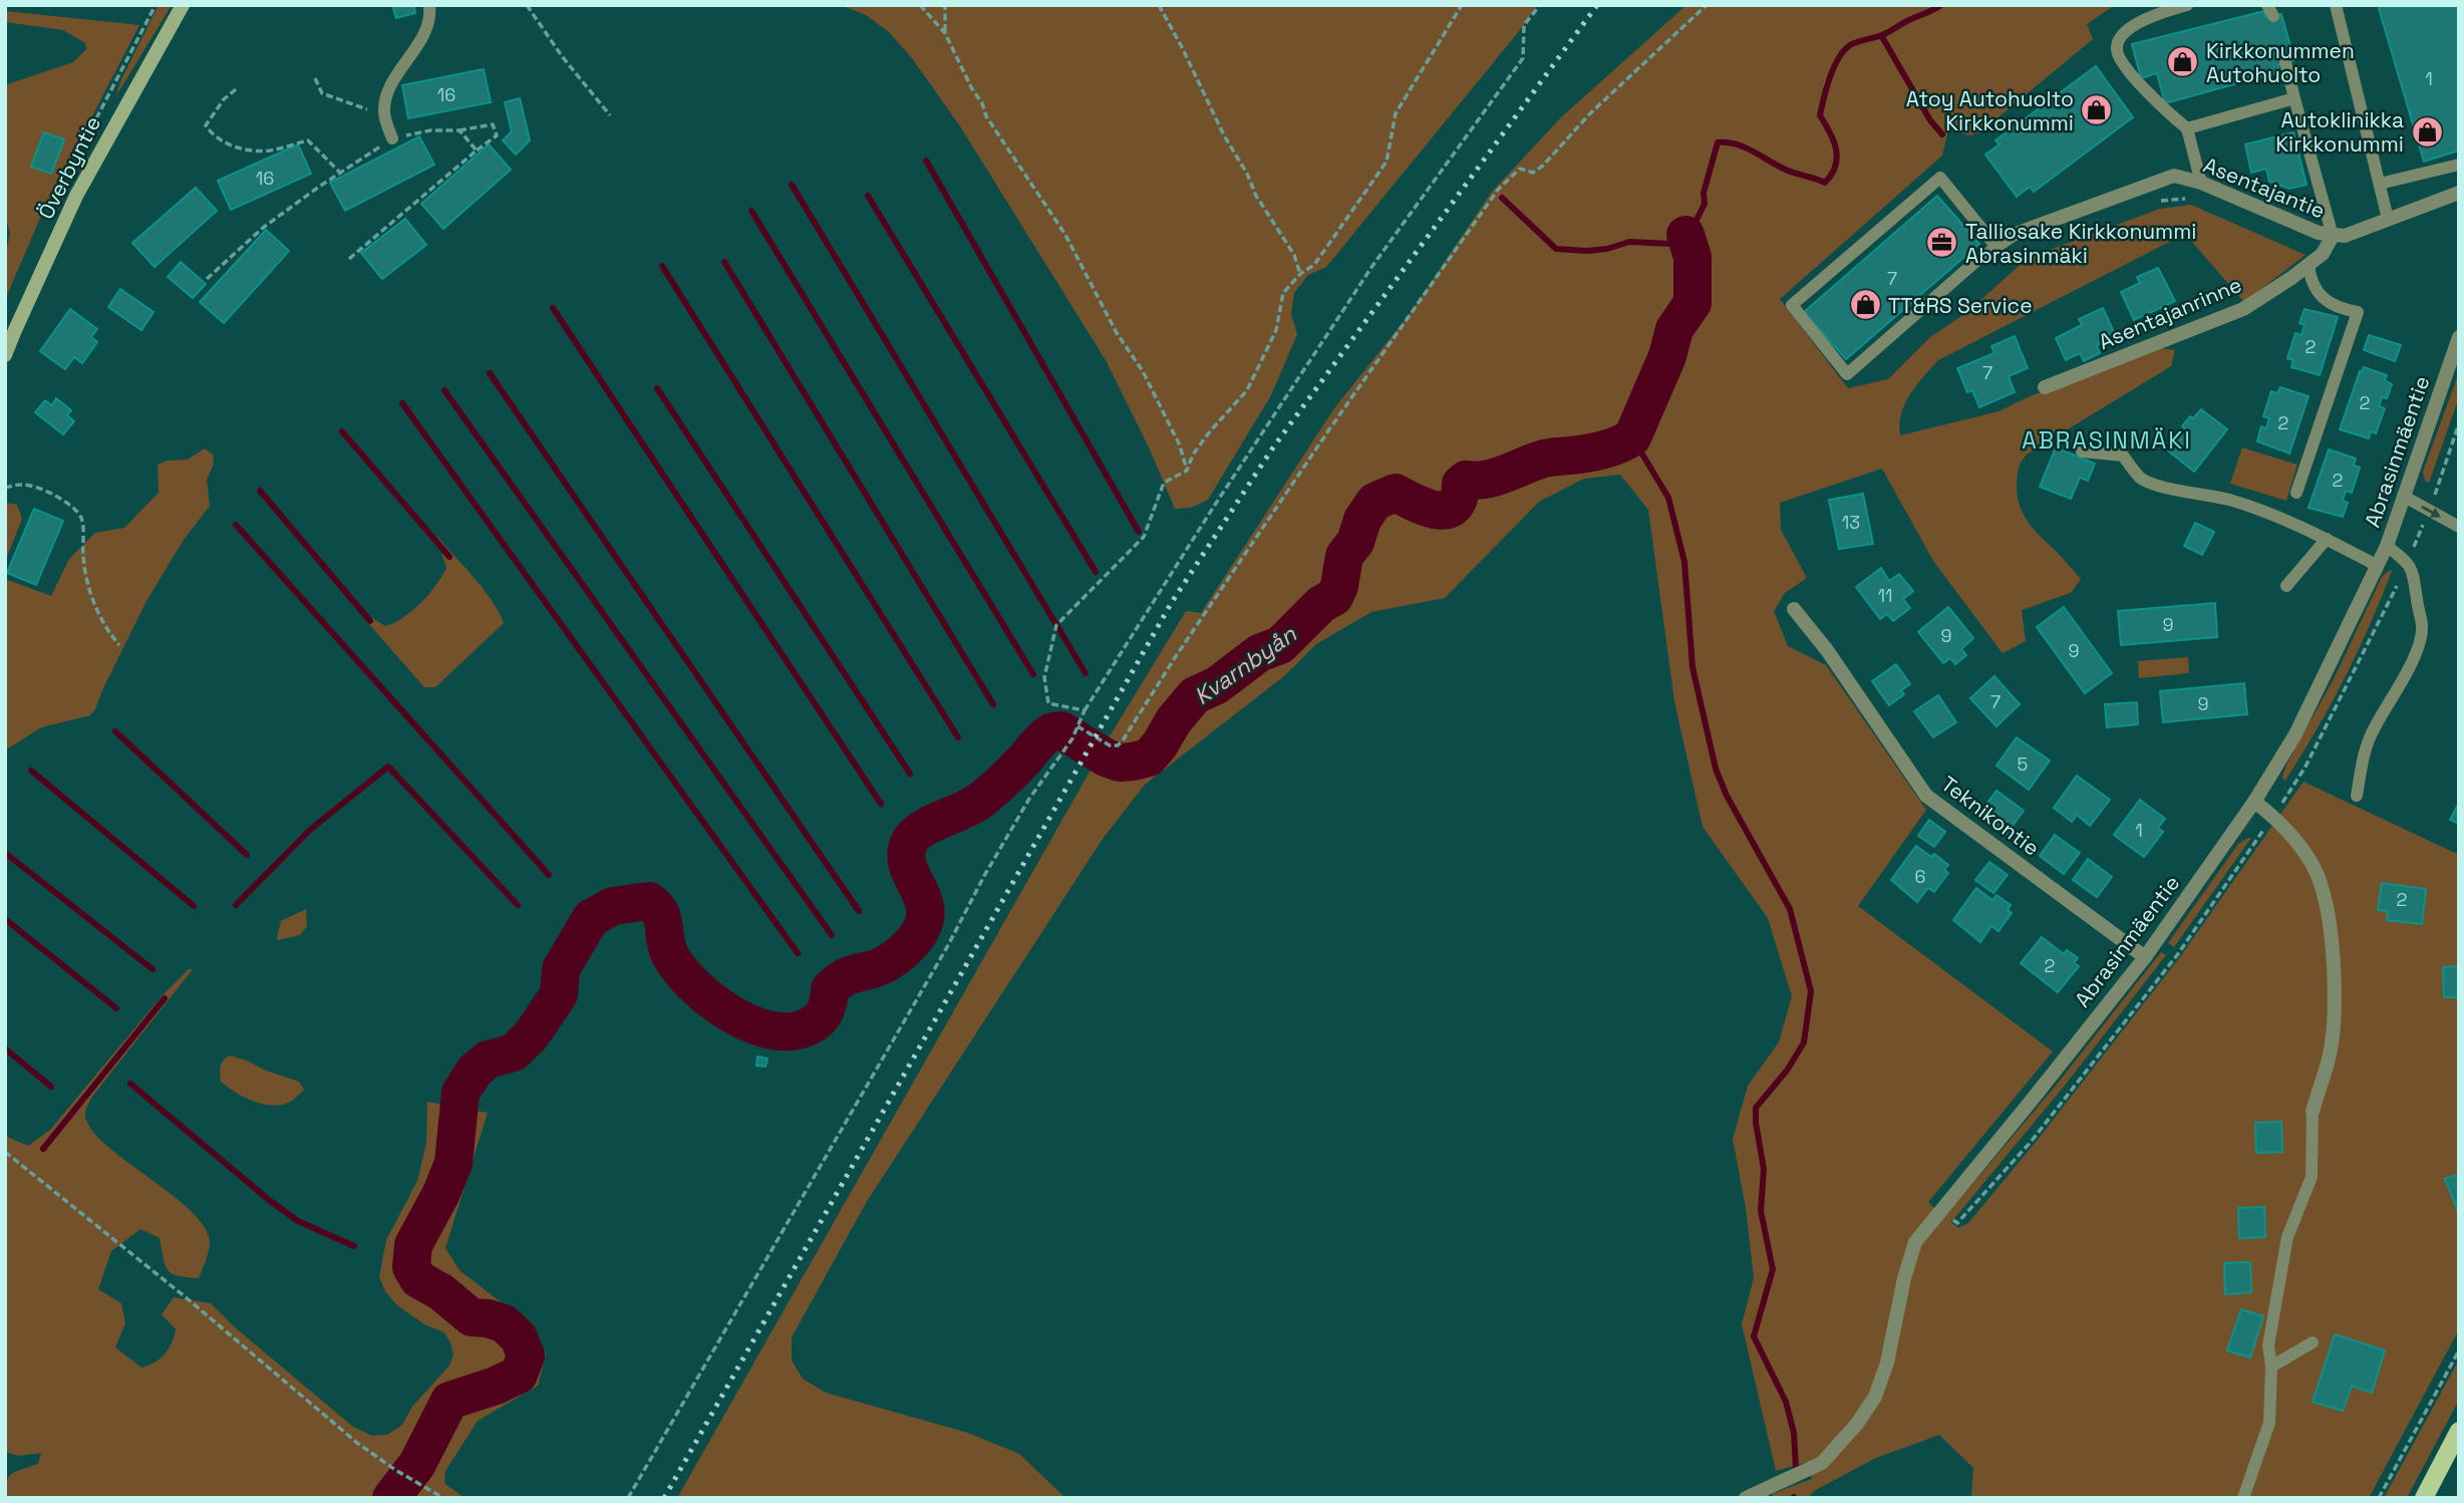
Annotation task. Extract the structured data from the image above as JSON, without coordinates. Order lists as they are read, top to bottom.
{
  "streets": {
    "street": [
      "Överbyntie",
      "Asentajantie",
      "Asentajanrinne",
      "Abrasinmäentie",
      "Teknikontie"
    ]
  },
  "crossings": [
    ["Asentajantie", "Asentajanrinne"],
    ["Abrasinmäentie", "Teknikontie"]
  ],
  "districts": ["ABRASINMÄKI"],
  "water": ["Kvarnbyån"],
  "places": {
    "shop": [
      "Kirkkonummen Autohuolto",
      "Atoy Autohuolto Kirkkonummi",
      "Autoklinikka Kirkkonummi",
      "TT&RS Service"
    ],
    "office": ["Talliosake Kirkkonummi Abrasinmäki"]
  },
  "house_numbers": [
    "1",
    "16",
    "16",
    "7",
    "2",
    "7",
    "2",
    "2",
    "2",
    "13",
    "11",
    "9",
    "9",
    "9",
    "7",
    "9",
    "5",
    "1",
    "6",
    "2",
    "2"
  ]
}
